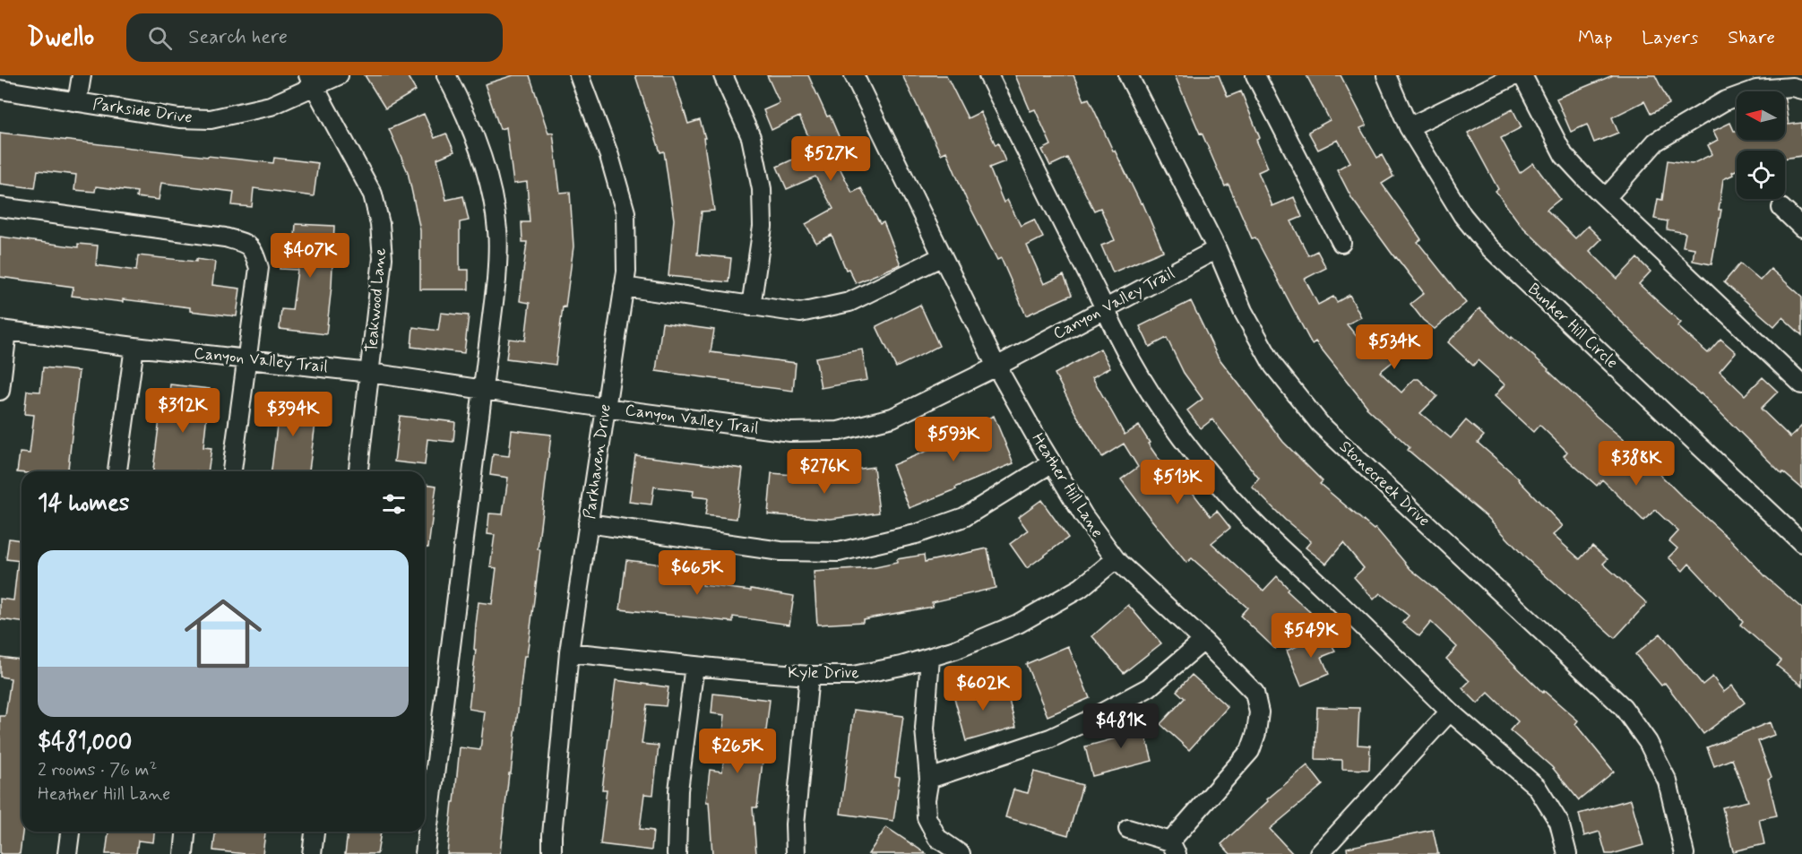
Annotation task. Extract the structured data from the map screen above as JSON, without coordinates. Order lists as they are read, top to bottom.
{
  "streets": {
    "street": [
      "Parkside Drive",
      "Teakwood Lane",
      "Canyon Valley Trail",
      "Bunker Hill Circle",
      "Parkhaven Drive",
      "Stonecreek Drive",
      "Heather Hill Lane",
      "Kyle Drive"
    ]
  },
  "crossings": [
    ["Parkside Drive", "Teakwood Lane"],
    ["Teakwood Lane", "Canyon Valley Trail"],
    ["Canyon Valley Trail", "Parkhaven Drive"],
    ["Canyon Valley Trail", "Stonecreek Drive"],
    ["Canyon Valley Trail", "Heather Hill Lane"],
    ["Parkhaven Drive", "Kyle Drive"],
    ["Heather Hill Lane", "Kyle Drive"]
  ],
  "north": "left",
  "page": {
    "header": "Dwello",
    "search": "Search here",
    "nav": ["Map", "Layers", "Share"],
    "price": [
      "$527K",
      "$407K",
      "$534K",
      "$312K",
      "$394K",
      "$593K",
      "$388K",
      "$276K",
      "$513K",
      "$665K",
      "$549K",
      "$602K",
      "$481K",
      "$265K"
    ],
    "heading": "14 homes",
    "list": [
      {
        "name": "$481,000",
        "note": "2 rooms · 76 m² · Heather Hill Lane"
      }
    ]
  }
}
